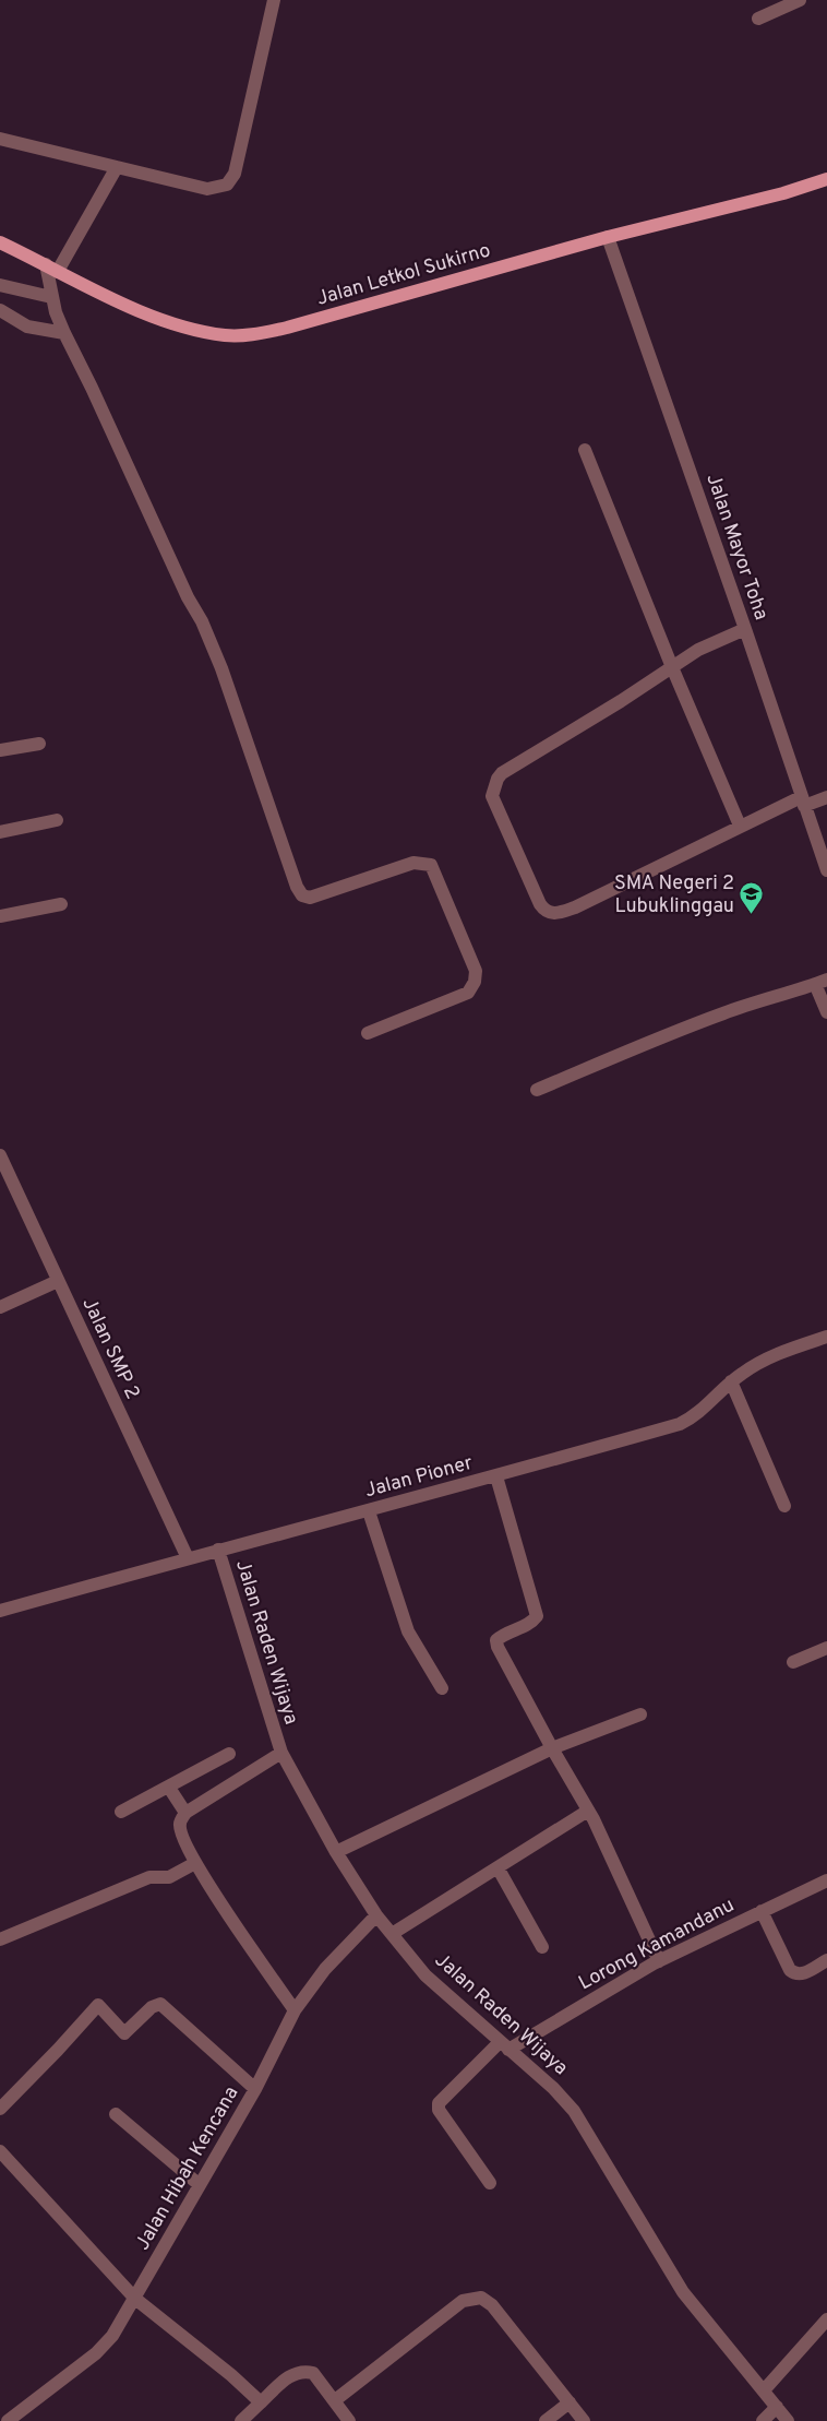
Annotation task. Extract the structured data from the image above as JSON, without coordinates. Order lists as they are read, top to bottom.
{
  "streets": {
    "main road": ["Jalan Letkol Sukirno"],
    "street": [
      "Jalan Mayor Toha",
      "Jalan SMP 2",
      "Jalan Pioner",
      "Jalan Raden Wijaya",
      "Lorong Kamandanu",
      "Jalan Hibah Kencana"
    ]
  },
  "crossings": [
    ["Jalan Letkol Sukirno", "Jalan Mayor Toha"],
    ["Jalan SMP 2", "Jalan Pioner"],
    ["Jalan Pioner", "Jalan Raden Wijaya"],
    ["Jalan Raden Wijaya", "Lorong Kamandanu"],
    ["Jalan Raden Wijaya", "Jalan Hibah Kencana"]
  ],
  "places": {
    "school or university": ["SMA Negeri 2 Lubuklinggau"]
  }
}
